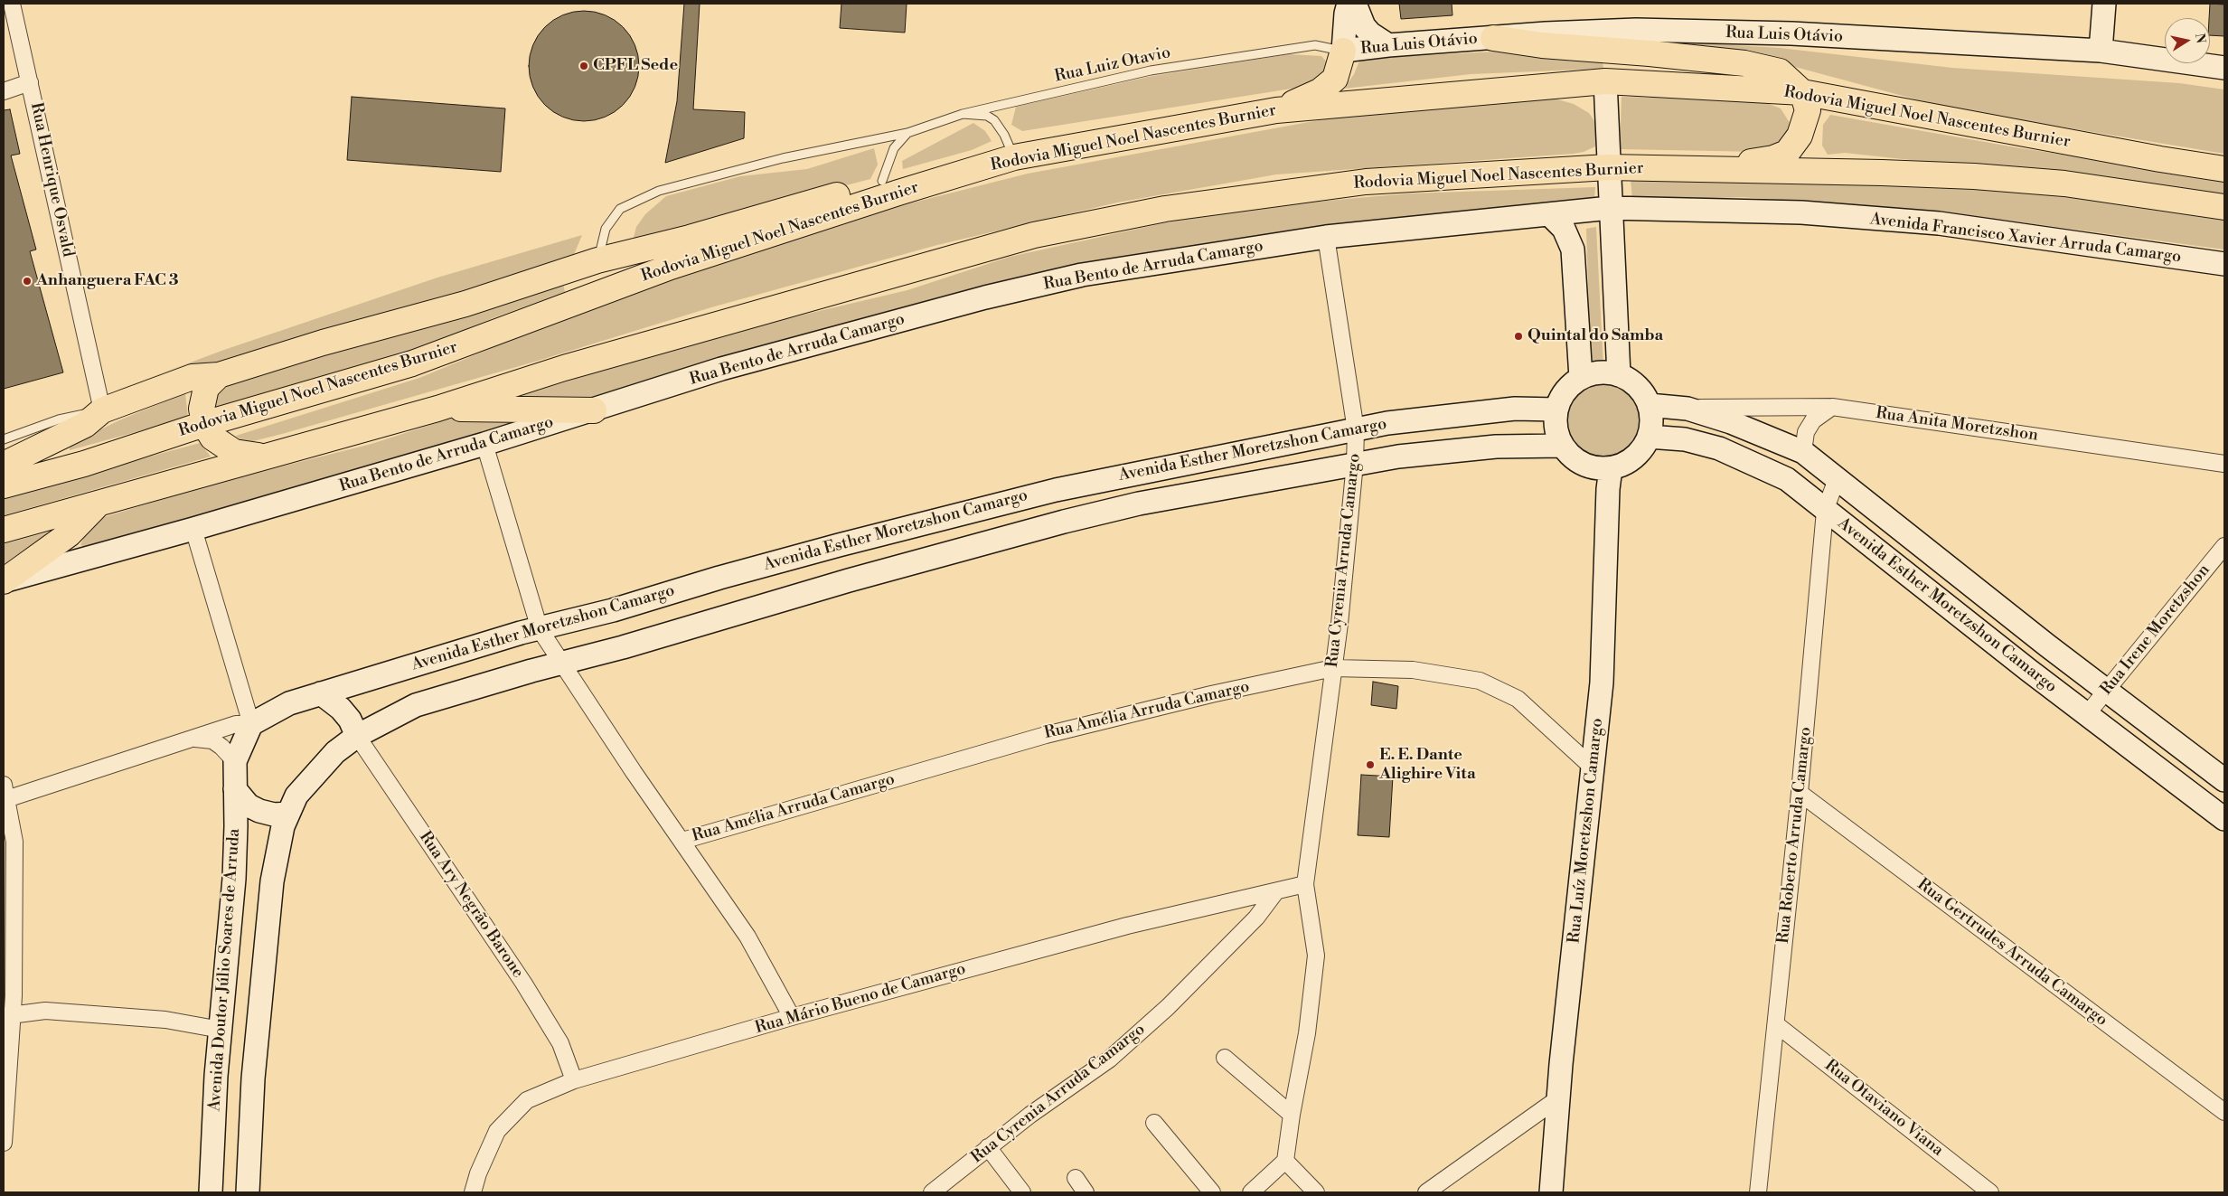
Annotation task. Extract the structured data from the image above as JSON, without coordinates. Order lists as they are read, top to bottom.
{
  "streets": {
    "highway": ["Rodovia Miguel Noel Nascentes Burnier"],
    "main road": [
      "Rua Luis Otávio",
      "Avenida Francisco Xavier Arruda Camargo",
      "Rua Bento de Arruda Camargo",
      "Avenida Esther Moretzshon Camargo",
      "Rua Luíz Moretzshon Camargo",
      "Avenida Doutor Júlio Soares de Arruda"
    ],
    "street": [
      "Rua Henrique Osvald",
      "Rua Anita Moretzshon",
      "Rua Cyrenia Arruda Camargo",
      "Rua Irene Moretzshon",
      "Rua Amélia Arruda Camargo",
      "Rua Roberto Arruda Camargo",
      "Rua Ary Negrão Barone",
      "Rua Gertrudes Arruda Camargo",
      "Rua Mário Bueno de Camargo",
      "Rua Otaviano Viana"
    ],
    "lane": ["Rua Luiz Otavio"]
  },
  "crossings": [
    ["Rua Luis Otávio", "Rua Luiz Otavio"],
    ["Avenida Francisco Xavier Arruda Camargo", "Rua Bento de Arruda Camargo"],
    ["Rua Bento de Arruda Camargo", "Rua Cyrenia Arruda Camargo"],
    ["Rua Anita Moretzshon", "Avenida Esther Moretzshon Camargo"],
    ["Avenida Esther Moretzshon Camargo", "Rua Cyrenia Arruda Camargo"],
    ["Avenida Esther Moretzshon Camargo", "Rua Irene Moretzshon"],
    ["Avenida Esther Moretzshon Camargo", "Rua Luíz Moretzshon Camargo"],
    ["Avenida Esther Moretzshon Camargo", "Rua Roberto Arruda Camargo"],
    ["Avenida Esther Moretzshon Camargo", "Rua Ary Negrão Barone"],
    ["Avenida Esther Moretzshon Camargo", "Avenida Doutor Júlio Soares de Arruda"],
    ["Rua Cyrenia Arruda Camargo", "Rua Amélia Arruda Camargo"],
    ["Rua Cyrenia Arruda Camargo", "Rua Mário Bueno de Camargo"],
    ["Rua Amélia Arruda Camargo", "Rua Luíz Moretzshon Camargo"],
    ["Rua Roberto Arruda Camargo", "Rua Gertrudes Arruda Camargo"],
    ["Rua Roberto Arruda Camargo", "Rua Otaviano Viana"],
    ["Rua Ary Negrão Barone", "Rua Mário Bueno de Camargo"]
  ],
  "places": [
    "CPFL Sede",
    "Anhanguera FAC 3",
    "Quintal do Samba",
    "E. E. Dante Alighire Vita"
  ],
  "north": "right"
}
